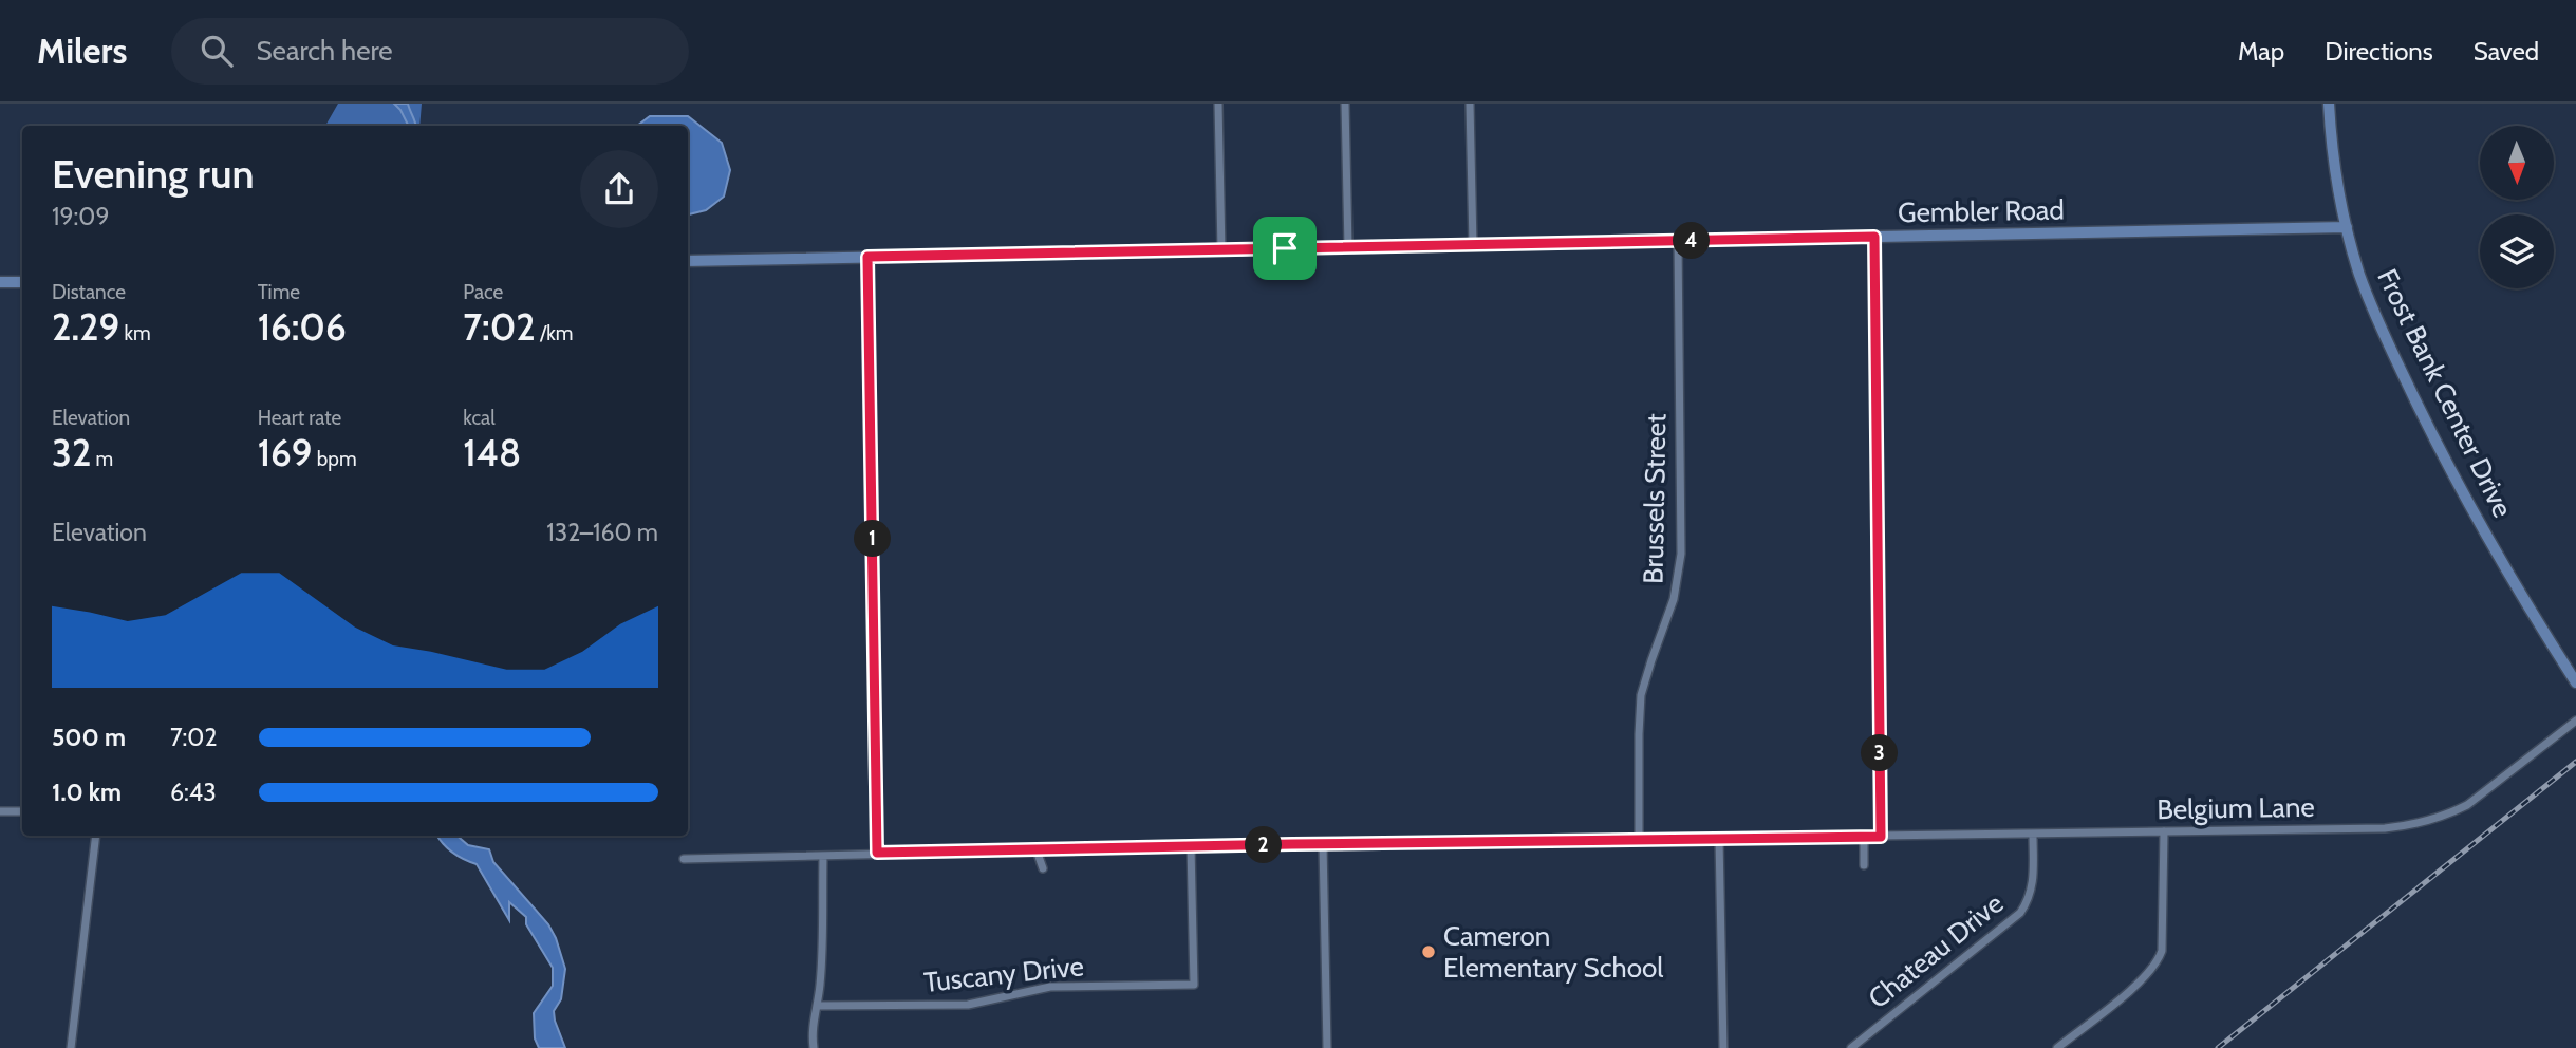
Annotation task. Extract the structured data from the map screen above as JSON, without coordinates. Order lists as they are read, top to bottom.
{
  "streets": {
    "main road": ["Gembler Road", "Frost Bank Center Drive"],
    "street": [
      "Brussels Street",
      "Belgium Lane",
      "Chateau Drive",
      "Tuscany Drive"
    ]
  },
  "crossings": [
    ["Gembler Road", "Frost Bank Center Drive"],
    ["Gembler Road", "Brussels Street"],
    ["Brussels Street", "Belgium Lane"],
    ["Belgium Lane", "Chateau Drive"],
    ["Belgium Lane", "Tuscany Drive"]
  ],
  "places": ["Cameron Elementary School"],
  "north": "bottom",
  "page": {
    "header": "Milers",
    "search": "Search here",
    "nav": ["Map", "Directions", "Saved"],
    "heading": ["Evening run", "19:09"],
    "pins": [
      "4",
      "1",
      "3",
      "2"
    ],
    "stats": [
      ["Distance", "2.29 km"],
      ["Time", "16:06"],
      ["Pace", "7:02 /km"],
      ["Elevation", "32 m"],
      ["Heart rate", "169 bpm"],
      ["kcal", "148"]
    ],
    "chart": ["Elevation", "132–160 m"],
    "list": [
      {
        "name": "500 m",
        "note": "7:02"
      },
      {
        "name": "1.0 km",
        "note": "6:43"
      }
    ]
  }
}
